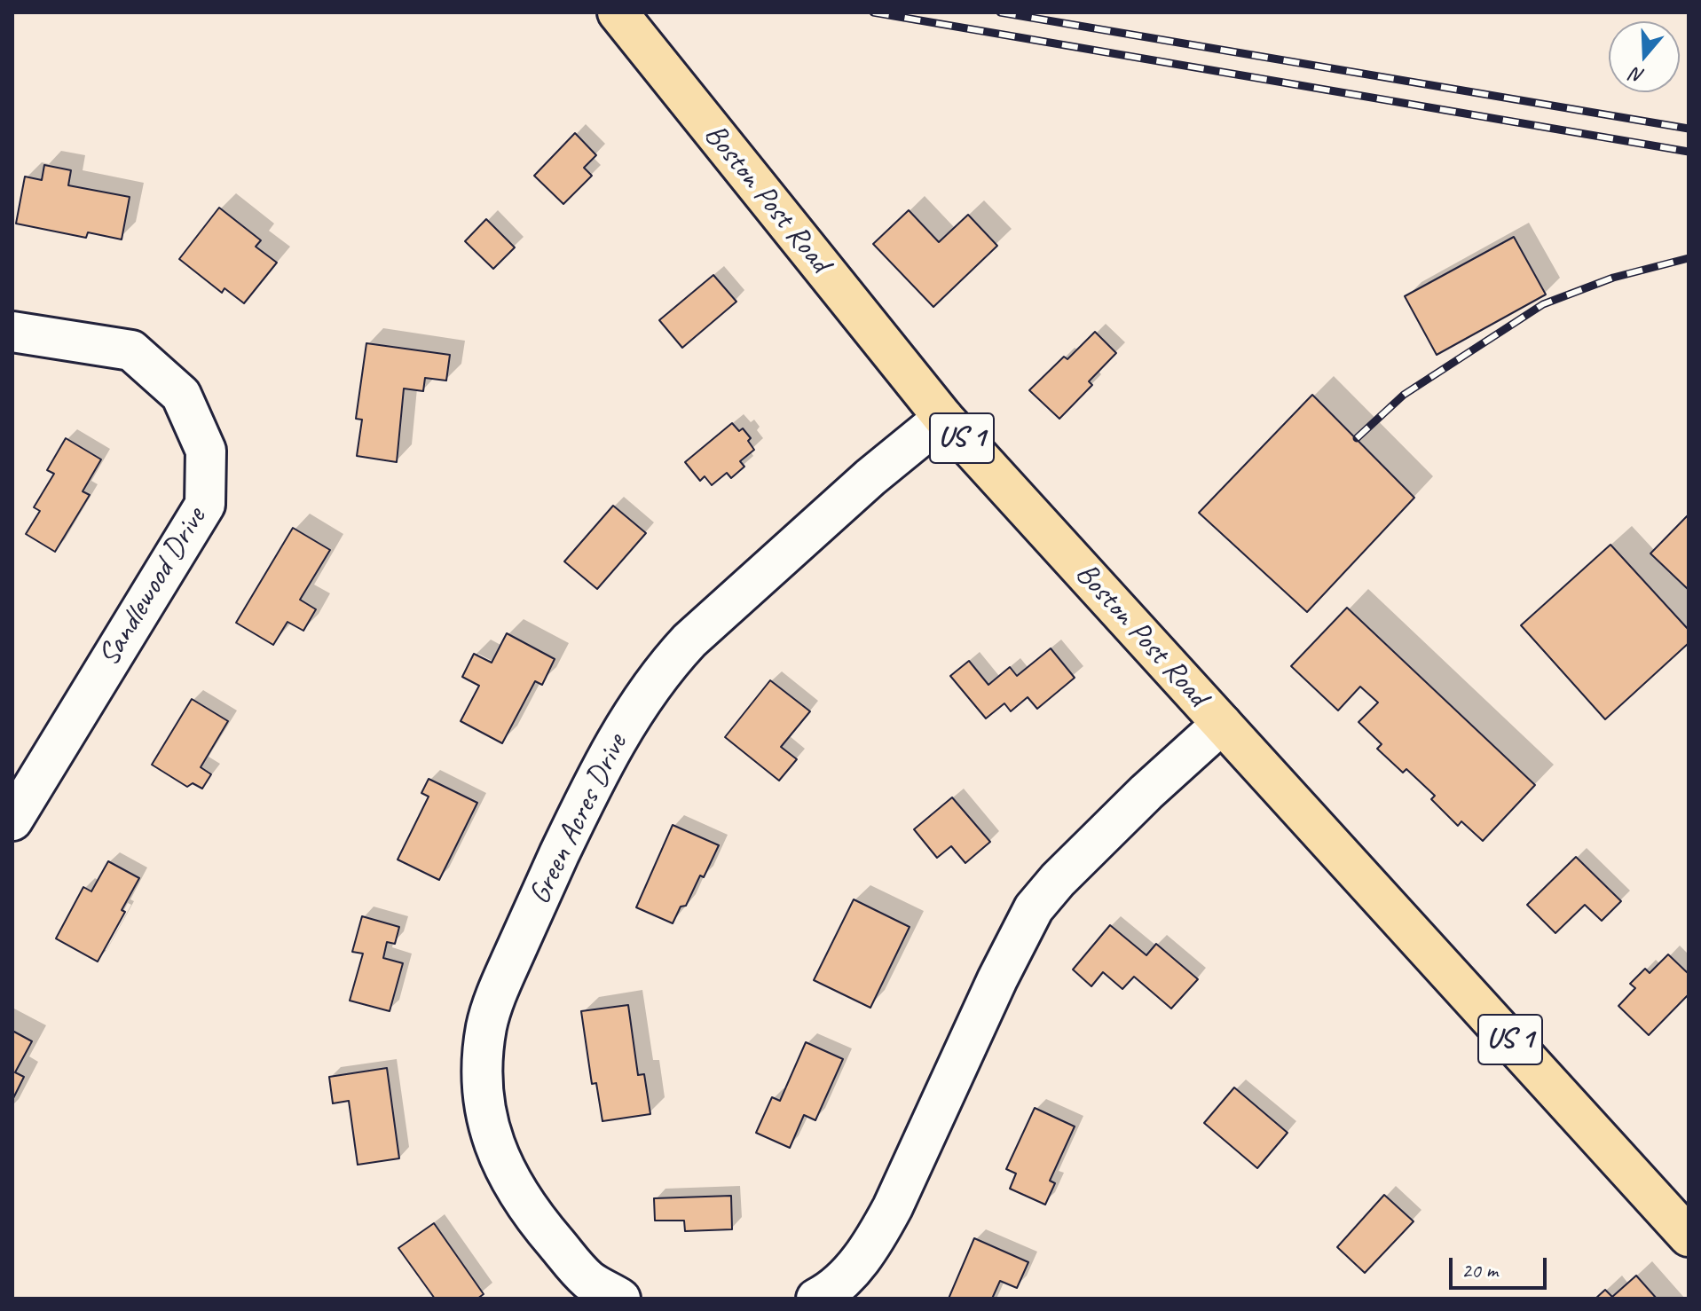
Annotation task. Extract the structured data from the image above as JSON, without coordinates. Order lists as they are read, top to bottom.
{
  "streets": {
    "main road": ["Boston Post Road", "US 1"],
    "street": ["Sandlewood Drive", "Green Acres Drive"]
  },
  "crossings": [
    ["Boston Post Road", "Green Acres Drive"]
  ],
  "scale_bar": "20 m",
  "north": "bottom"
}
